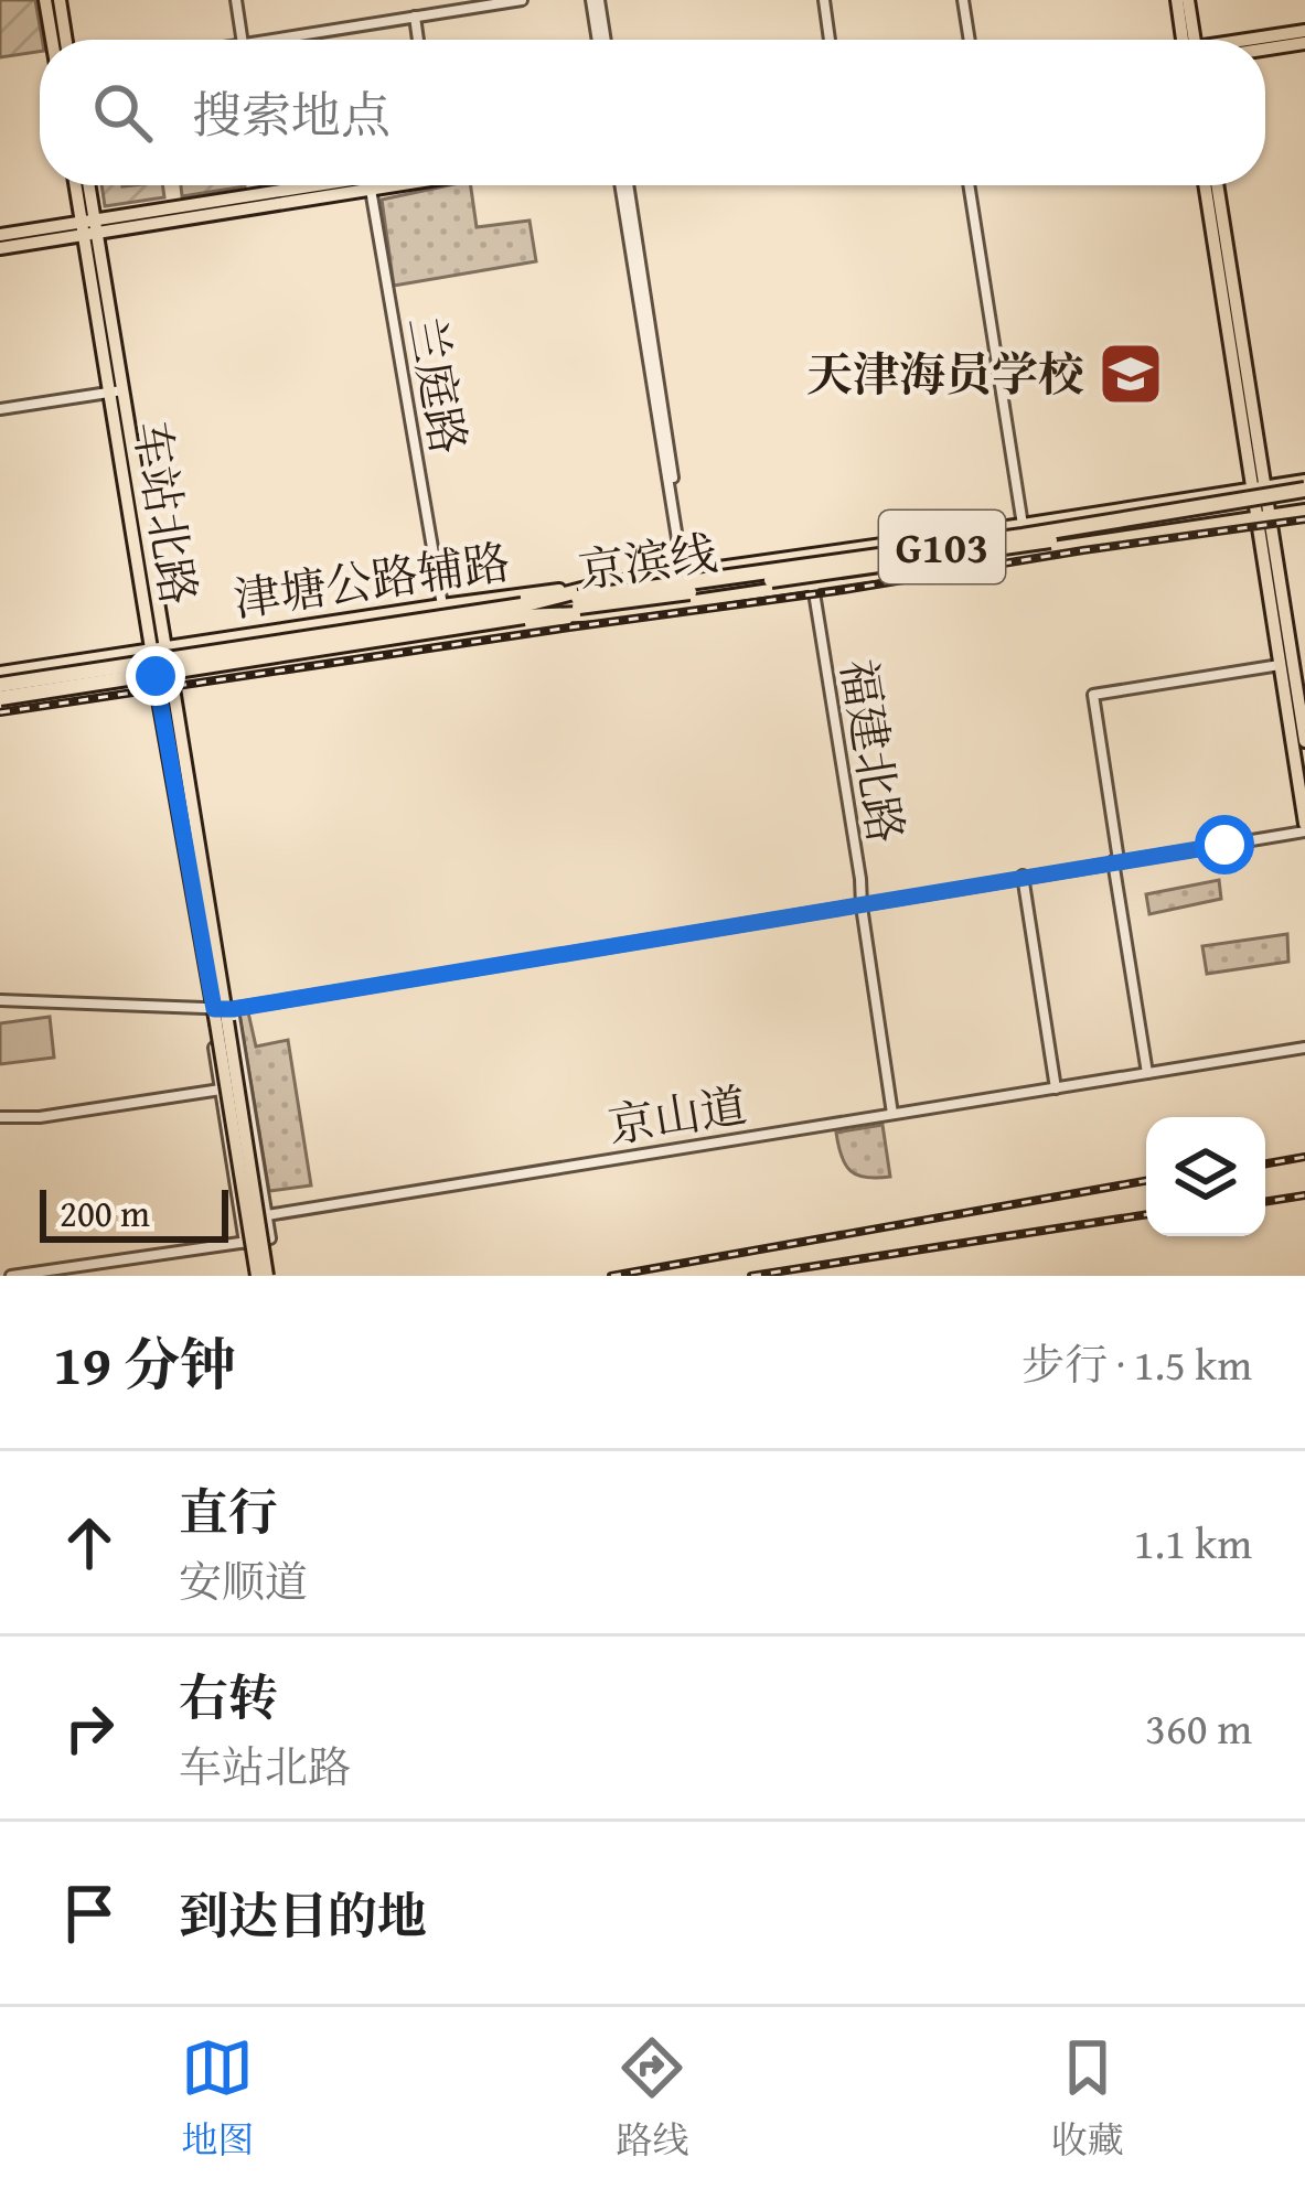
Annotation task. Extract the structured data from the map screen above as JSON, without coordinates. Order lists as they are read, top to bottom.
{
  "streets": {
    "highway": ["G103", "京滨线"],
    "main road": ["车站北路", "津塘公路辅路"],
    "street": ["兰庭路", "福建北路", "京山道"]
  },
  "crossings": [
    ["兰庭路", "津塘公路辅路"],
    ["车站北路", "津塘公路辅路"],
    ["G103", "京滨线"],
    ["G103", "津塘公路辅路"],
    ["京滨线", "津塘公路辅路"],
    ["津塘公路辅路", "福建北路"],
    ["福建北路", "京山道"]
  ],
  "places": {
    "school or university": ["天津海员学校"]
  },
  "scale_bar": "200 m",
  "page": {
    "search": "搜索地点",
    "scale": "200 m",
    "heading": ["19 分钟", "步行 · 1.5 km"],
    "list": [
      ["直行", "安顺道", "1.1 km"],
      ["右转", "车站北路", "360 m"],
      "到达目的地"
    ],
    "nav": ["地图", "路线", "收藏"]
  }
}
